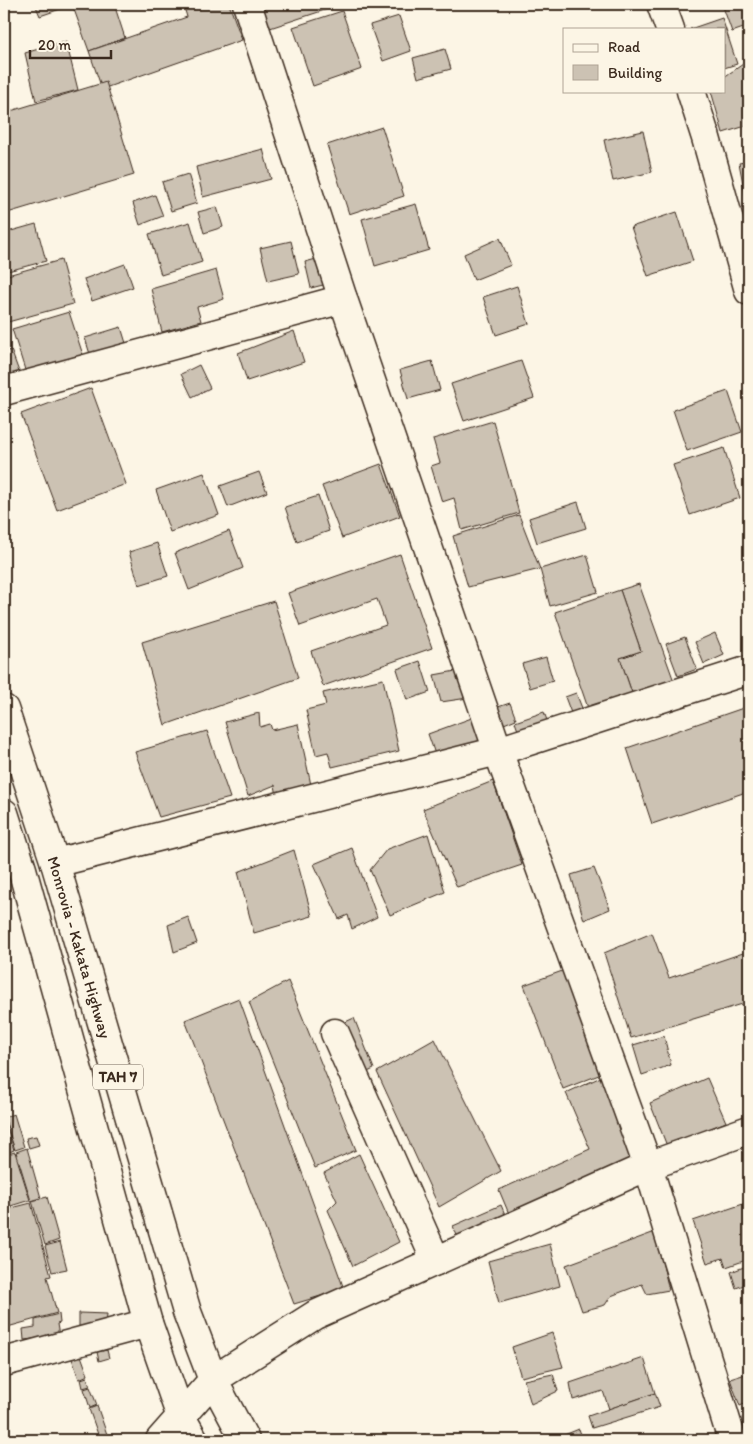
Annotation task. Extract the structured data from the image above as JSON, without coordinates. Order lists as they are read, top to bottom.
{
  "streets": {
    "main road": ["Monrovia - Kakata Highway", "TAH 7"]
  },
  "legend": ["Road", "Building"],
  "scale_bar": "20 m"
}
